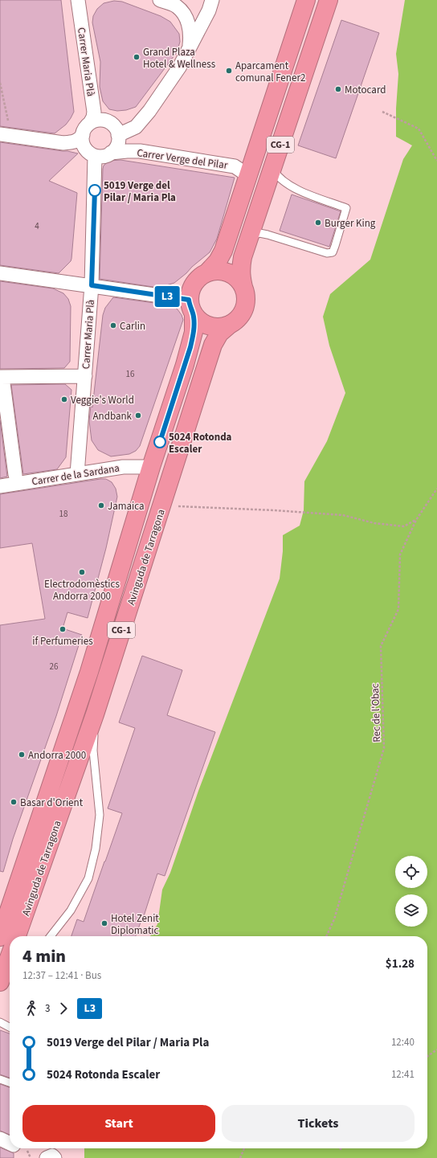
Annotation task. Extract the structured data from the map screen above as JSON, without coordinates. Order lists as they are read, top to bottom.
{
  "streets": {
    "highway": ["CG-1", "Avinguda de Tarragona"],
    "street": ["Carrer Maria Plà", "Carrer Verge del Pilar", "Carrer de la Sardana"],
    "path": ["Rec de l'Obac"]
  },
  "crossings": [
    ["Carrer Maria Plà", "Carrer Verge del Pilar"],
    ["Carrer Maria Plà", "Carrer de la Sardana"],
    ["CG-1", "Carrer Verge del Pilar"],
    ["CG-1", "Avinguda de Tarragona"],
    ["Carrer de la Sardana", "Avinguda de Tarragona"]
  ],
  "places": [
    "Grand Plaza Hotel & Wellness",
    "Aparcament comunal Fener2",
    "Motocard",
    "5019 Verge del Pilar / Maria Pla",
    "Burger King",
    "Carlin",
    "Veggie's World",
    "Andbank",
    "5024 Rotonda Escaler",
    "Jamaica",
    "Electrodomèstics Andorra 2000",
    "if Perfumeries",
    "Andorra 2000",
    "Basar d'Orient",
    "Hotel Zenit Diplomatic"
  ],
  "lines": ["bus line L3"],
  "house_numbers": [
    "4",
    "16",
    "18",
    "26"
  ],
  "page": {
    "on_map": "L3",
    "heading": ["4 min", "12:37 – 12:41 · Bus", "$1.28"],
    "legs": ["3", "L3"],
    "list": [
      {
        "name": "5019 Verge del Pilar / Maria Pla",
        "value": "12:40"
      },
      {
        "name": "5024 Rotonda Escaler",
        "value": "12:41"
      }
    ],
    "buttons": ["Start", "Tickets"]
  }
}
